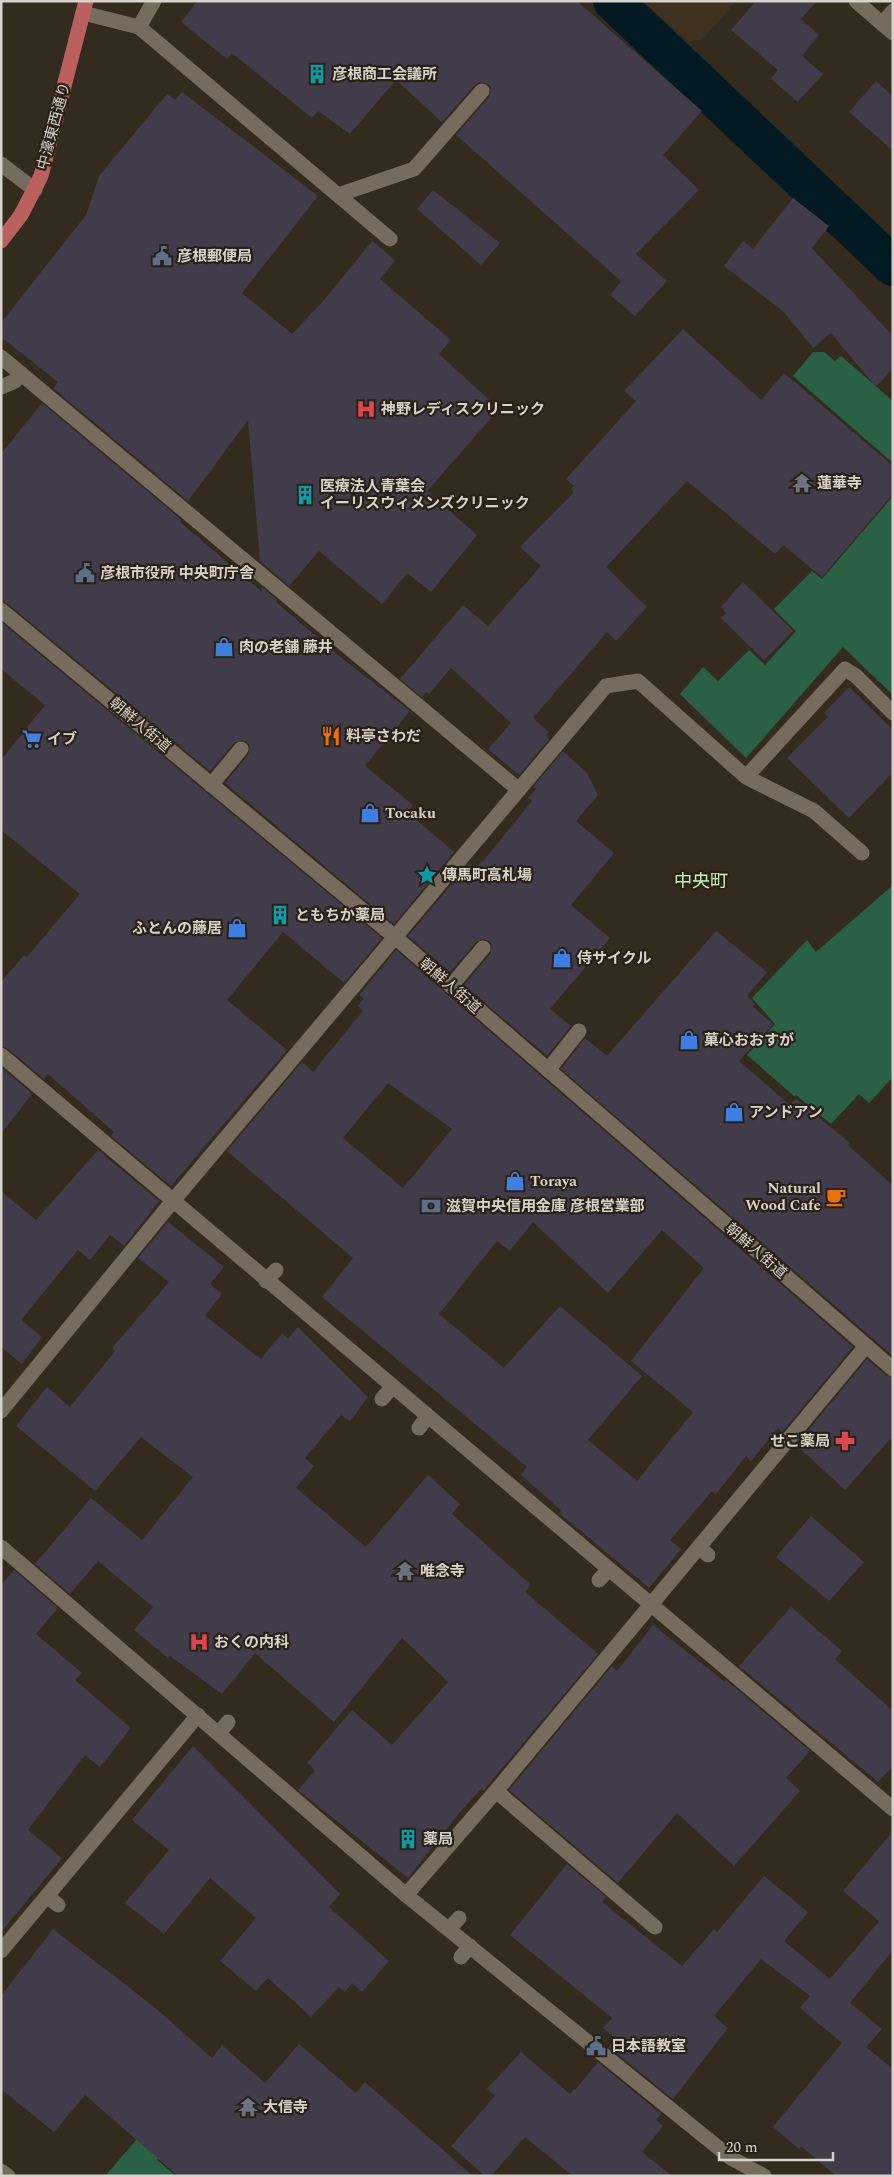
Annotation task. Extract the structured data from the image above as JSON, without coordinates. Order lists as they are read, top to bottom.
{
  "streets": {
    "main road": ["中濠東西通り"],
    "street": ["朝鮮人街道"]
  },
  "districts": ["中央町"],
  "places": {
    "building": [
      "彦根商工会議所",
      "医療法人青葉会 イーリスウィメンズクリニック",
      "ともちか薬局",
      "薬局"
    ],
    "public building": ["彦根郵便局", "彦根市役所 中央町庁舎", "日本語教室"],
    "hospital": ["神野レディスクリニック", "おくの内科"],
    "temple": ["蓮華寺", "唯念寺", "大信寺"],
    "shop": [
      "肉の老舗 藤井",
      "Tocaku",
      "ふとんの藤居",
      "侍サイクル",
      "菓心おおすが",
      "アンドアン",
      "Toraya"
    ],
    "restaurant": ["料亭さわだ"],
    "supermarket": ["イブ"],
    "place": ["傳馬町高札場"],
    "cafe": ["Natural Wood Cafe"],
    "bank": ["滋賀中央信用金庫 彦根営業部"],
    "pharmacy": ["せこ薬局"]
  },
  "scale_bar": "20 m"
}
